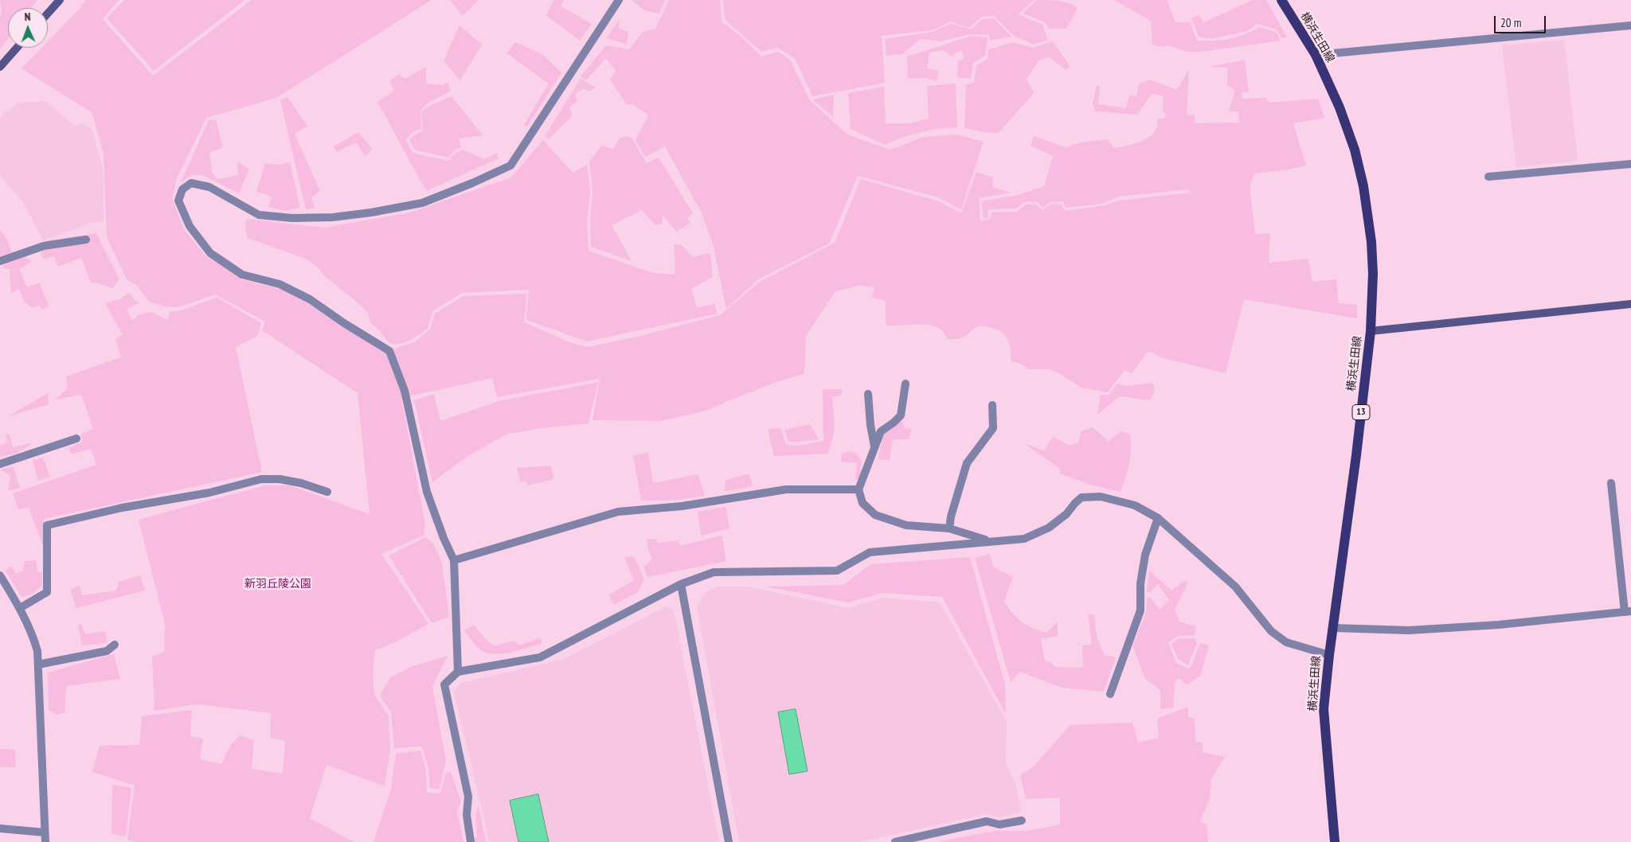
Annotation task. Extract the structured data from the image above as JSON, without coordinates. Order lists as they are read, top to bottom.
{
  "streets": {
    "main road": ["横浜生田線", "13"]
  },
  "parks": ["新羽丘陵公園"],
  "scale_bar": "20 m",
  "north": "top"
}
